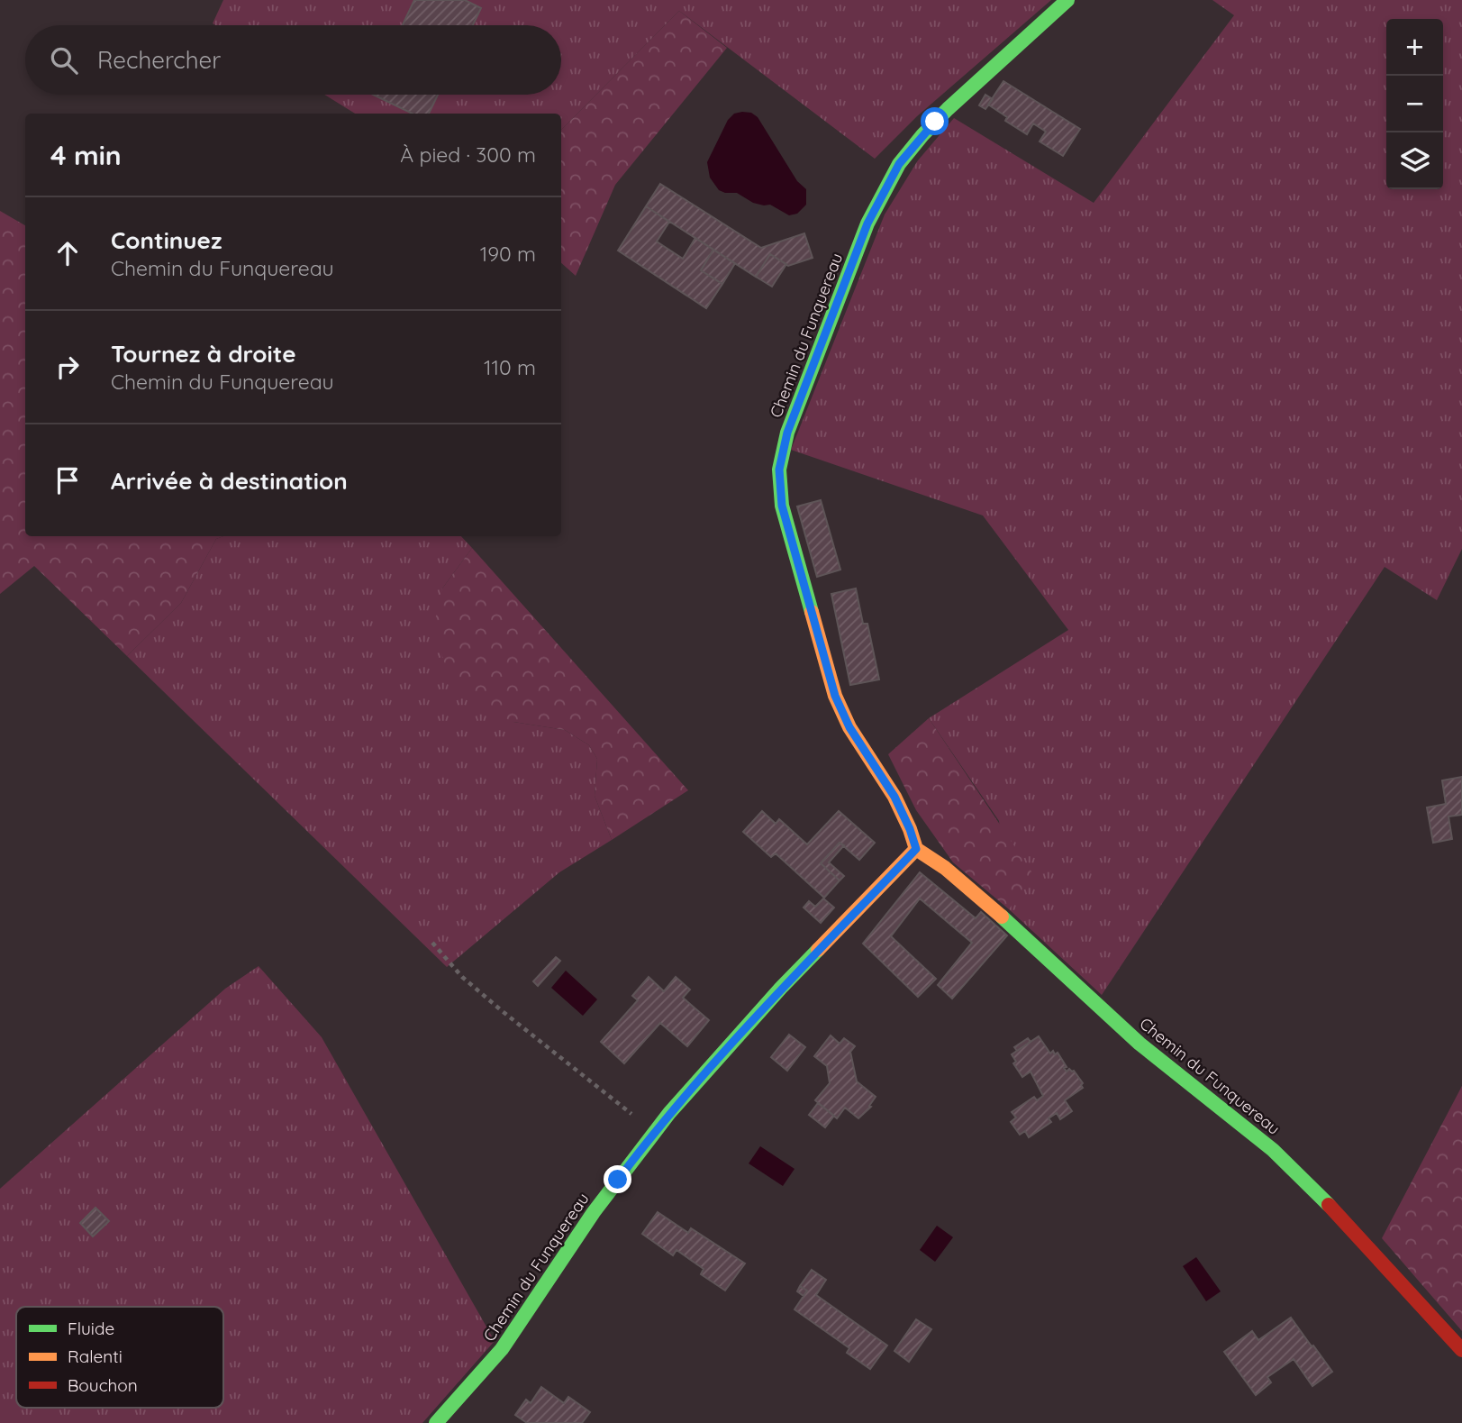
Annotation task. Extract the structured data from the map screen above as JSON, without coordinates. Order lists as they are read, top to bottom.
{
  "streets": {
    "street": ["Chemin du Funquereau"]
  },
  "legend": ["Fluide", "Ralenti", "Bouchon"],
  "page": {
    "map_buttons": ["+", "−"],
    "search": "Rechercher",
    "heading": ["4 min", "À pied · 300 m"],
    "list": [
      ["Continuez", "Chemin du Funquereau", "190 m"],
      ["Tournez à droite", "Chemin du Funquereau", "110 m"],
      "Arrivée à destination"
    ]
  }
}
